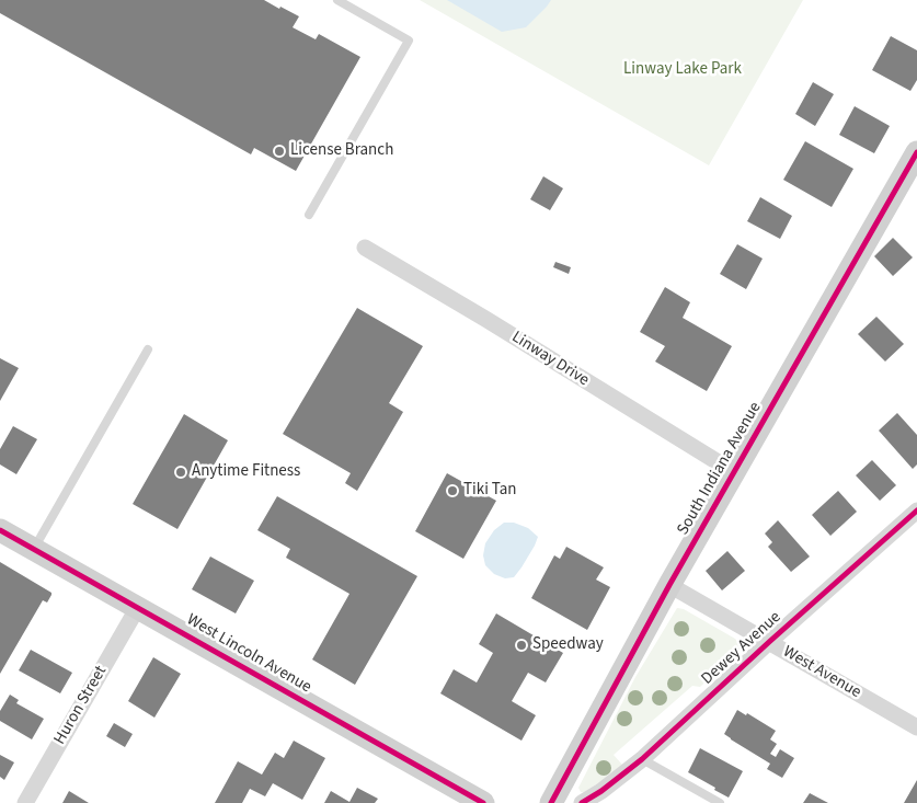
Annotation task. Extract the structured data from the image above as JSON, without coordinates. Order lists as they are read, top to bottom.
{
  "streets": {
    "street": [
      "Linway Drive",
      "South Indiana Avenue",
      "Dewey Avenue",
      "West Lincoln Avenue",
      "West Avenue",
      "Huron Street"
    ]
  },
  "crossings": [
    ["Linway Drive", "South Indiana Avenue"],
    ["South Indiana Avenue", "West Avenue"],
    ["Dewey Avenue", "West Avenue"],
    ["West Lincoln Avenue", "Huron Street"]
  ],
  "parks": ["Linway Lake Park"],
  "places": [
    "License Branch",
    "Anytime Fitness",
    "Tiki Tan",
    "Speedway"
  ]
}
